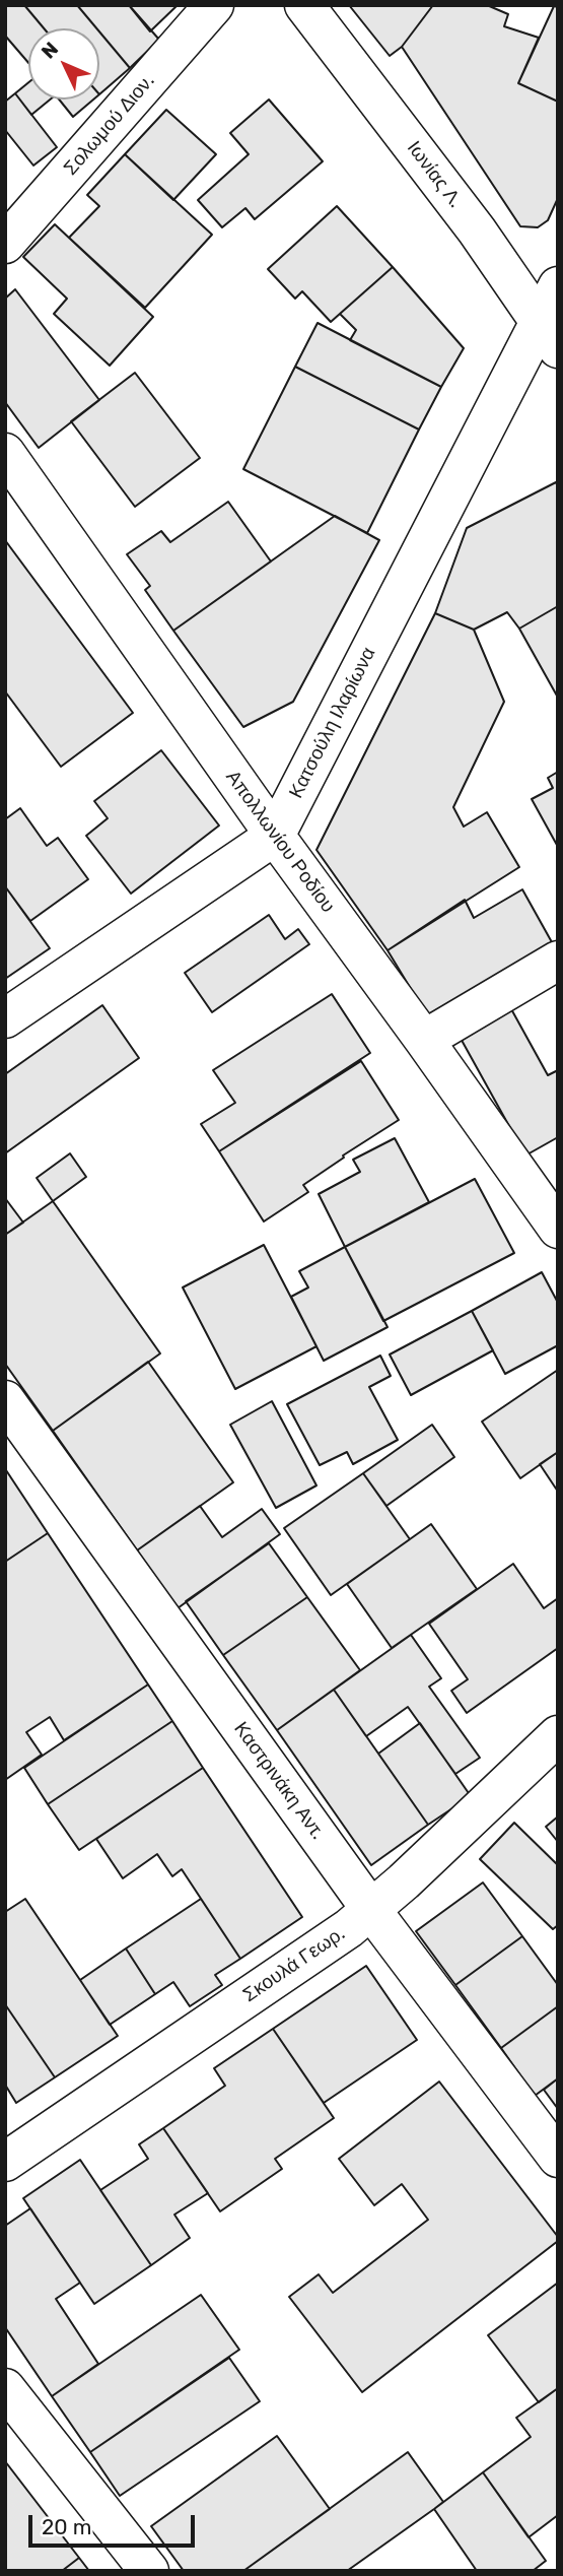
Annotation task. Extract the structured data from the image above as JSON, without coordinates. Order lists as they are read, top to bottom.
{
  "streets": {
    "street": [
      "Σολωμού Διον.",
      "Ιωνίας Λ.",
      "Κατσούλη Ιλαρίωνα",
      "Απολλωνίου Ροδίου",
      "Καστρινάκη Αντ.",
      "Σκουλά Γεωρ."
    ]
  },
  "crossings": [
    ["Ιωνίας Λ.", "Κατσούλη Ιλαρίωνα"],
    ["Κατσούλη Ιλαρίωνα", "Απολλωνίου Ροδίου"],
    ["Καστρινάκη Αντ.", "Σκουλά Γεωρ."]
  ],
  "scale_bar": "20 m",
  "north": "top left"
}
